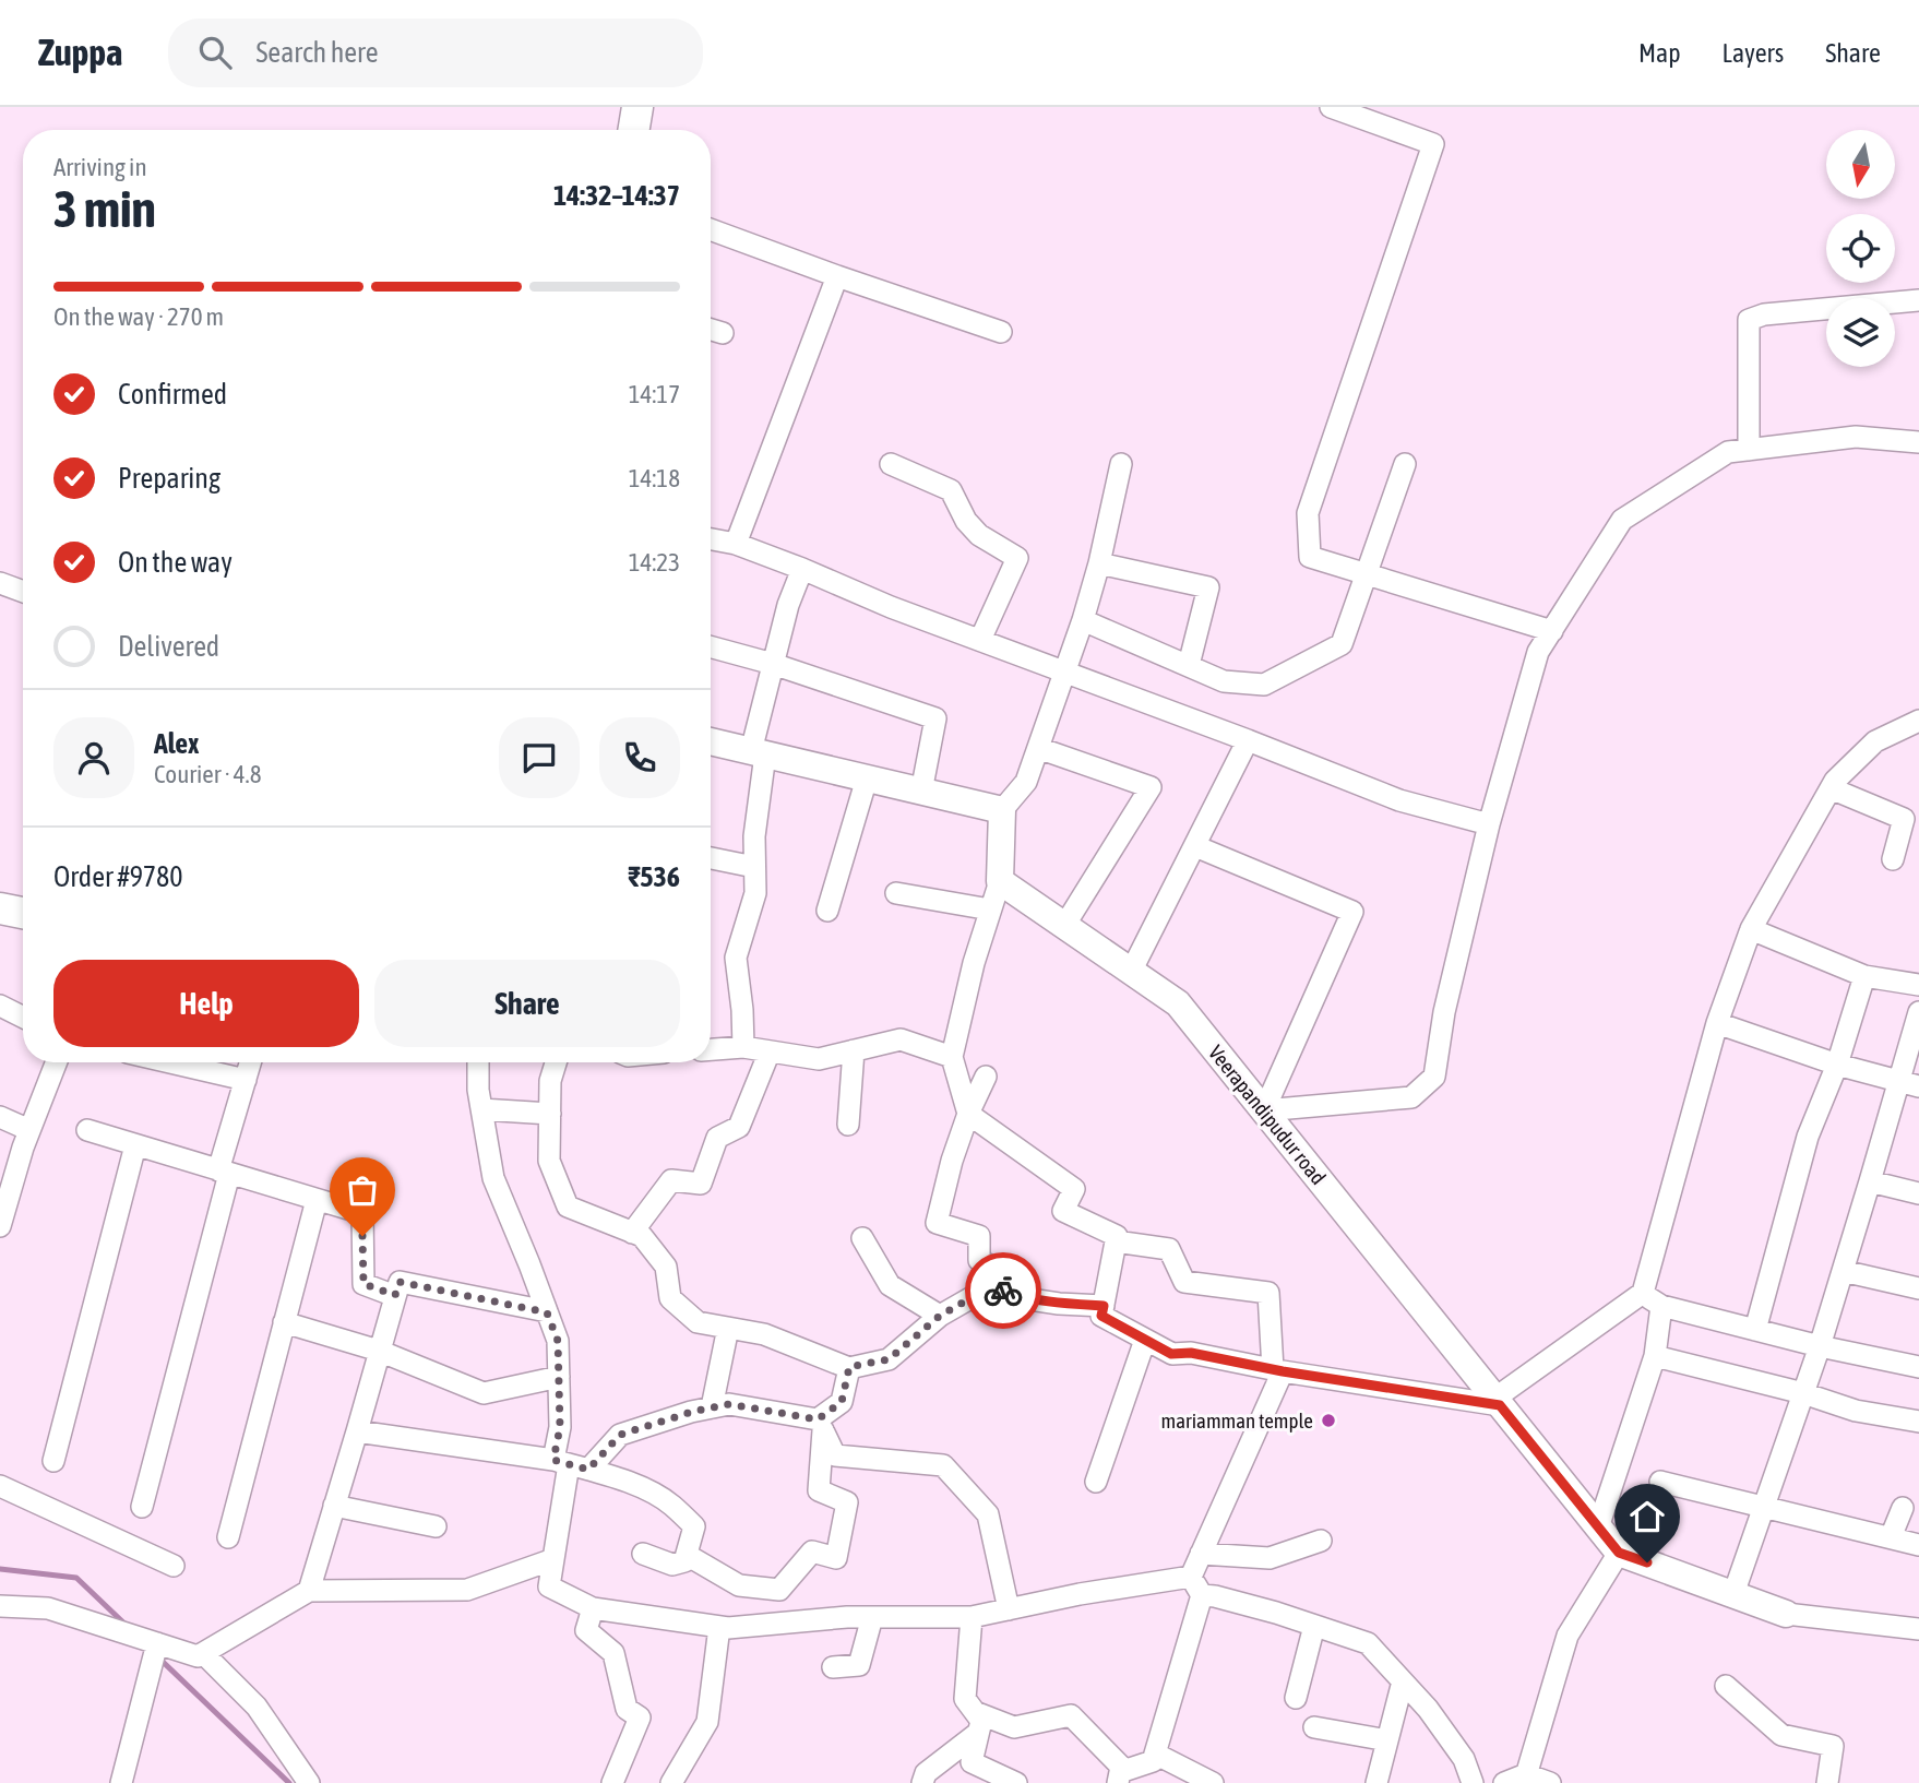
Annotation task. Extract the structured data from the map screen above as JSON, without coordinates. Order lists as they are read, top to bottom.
{
  "streets": {
    "street": ["Veerapandipudur road"]
  },
  "places": ["mariamman temple"],
  "north": "bottom",
  "page": {
    "header": "Zuppa",
    "search": "Search here",
    "nav": ["Map", "Layers", "Share"],
    "heading": ["3 min", "Arriving in", "14:32–14:37"],
    "panel": [
      "Alex",
      "Courier · 4.8",
      "Order #9780",
      "₹536"
    ],
    "bar": "On the way · 270 m",
    "list": [
      ["Confirmed", "14:17"],
      ["Preparing", "14:18"],
      ["On the way", "14:23"],
      "Delivered"
    ],
    "buttons": ["Help", "Share"]
  }
}
